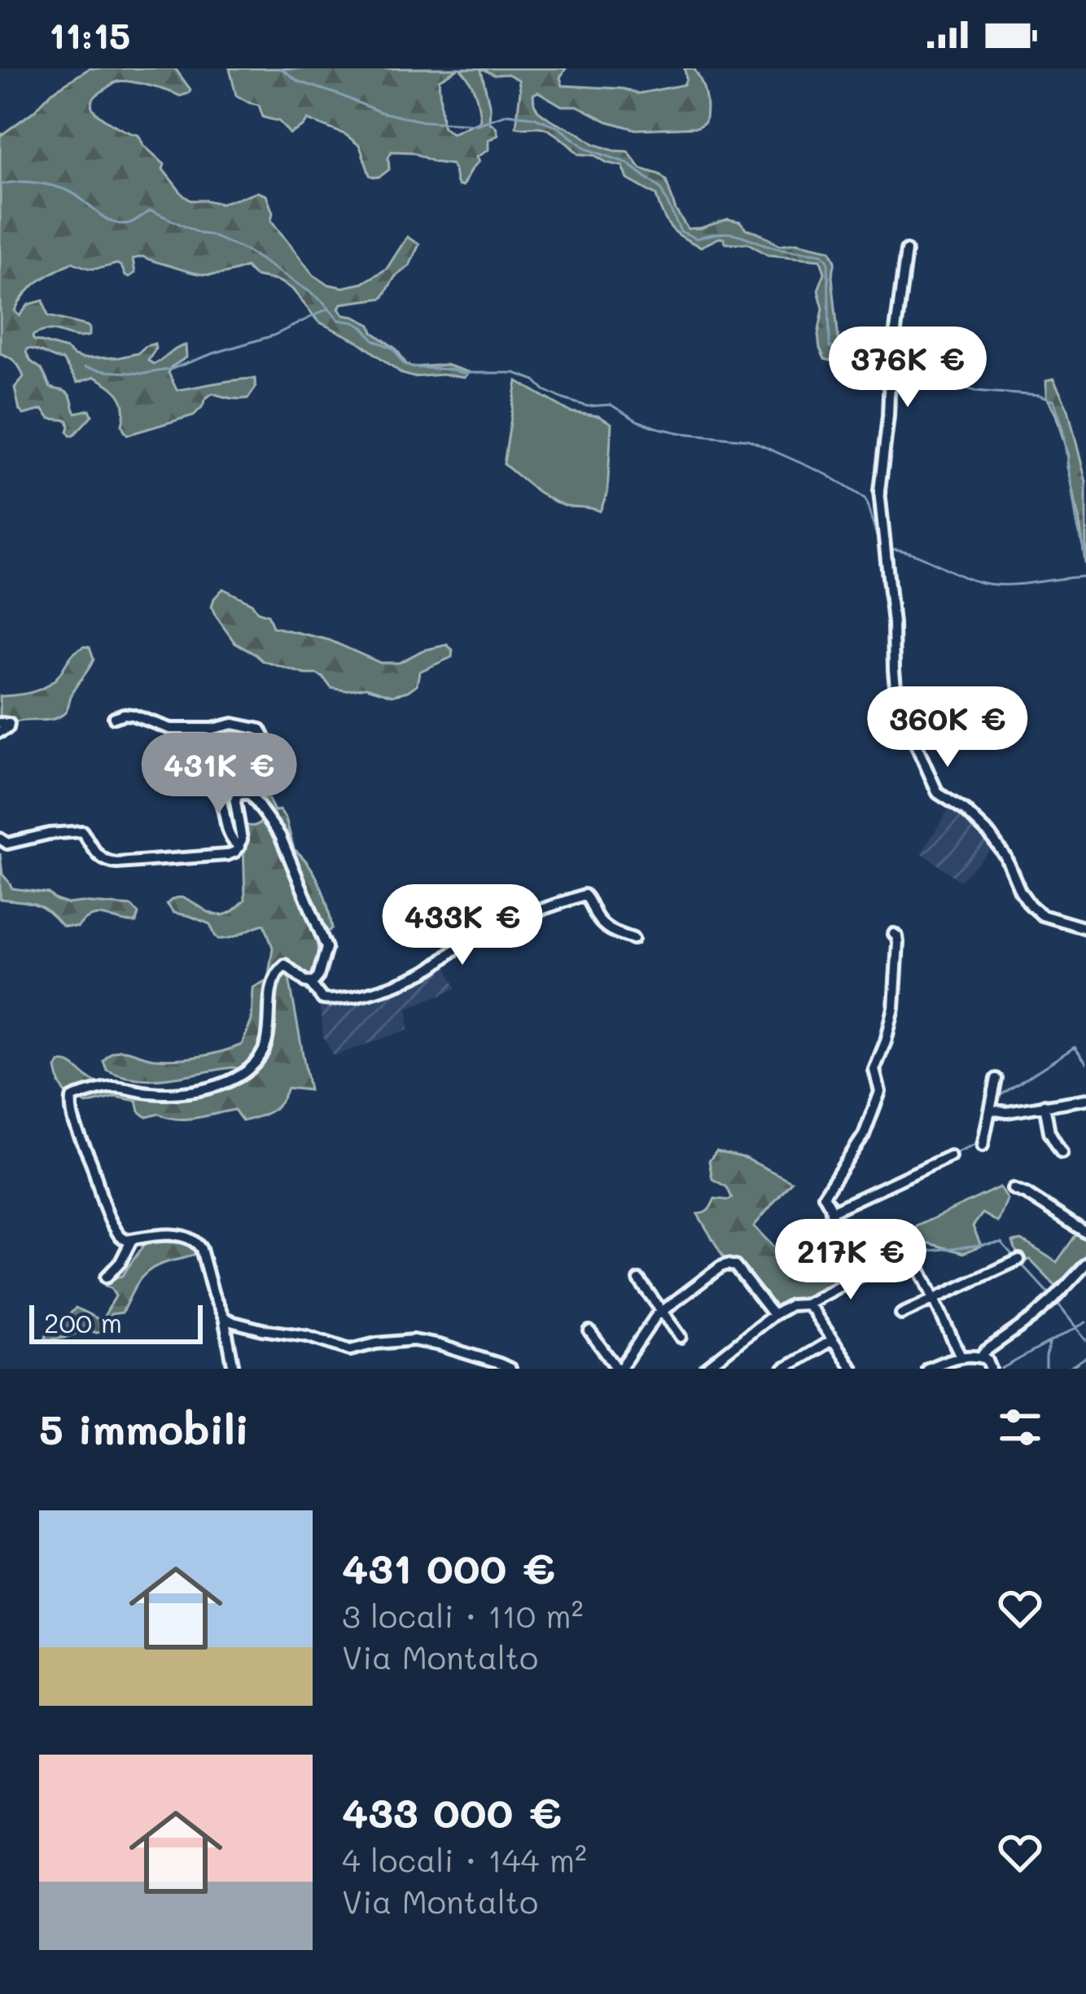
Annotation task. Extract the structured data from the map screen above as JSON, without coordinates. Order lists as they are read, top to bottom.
{
  "scale_bar": "200 m",
  "page": {
    "status": "11:15",
    "price": [
      "376K €",
      "360K €",
      "431K €",
      "433K €",
      "217K €"
    ],
    "scale": "200 m",
    "heading": "5 immobili",
    "list": [
      {
        "name": "431 000 €",
        "note": "3 locali · 110 m² · Via Montalto"
      },
      {
        "name": "433 000 €",
        "note": "4 locali · 144 m² · Via Montalto"
      }
    ]
  }
}
